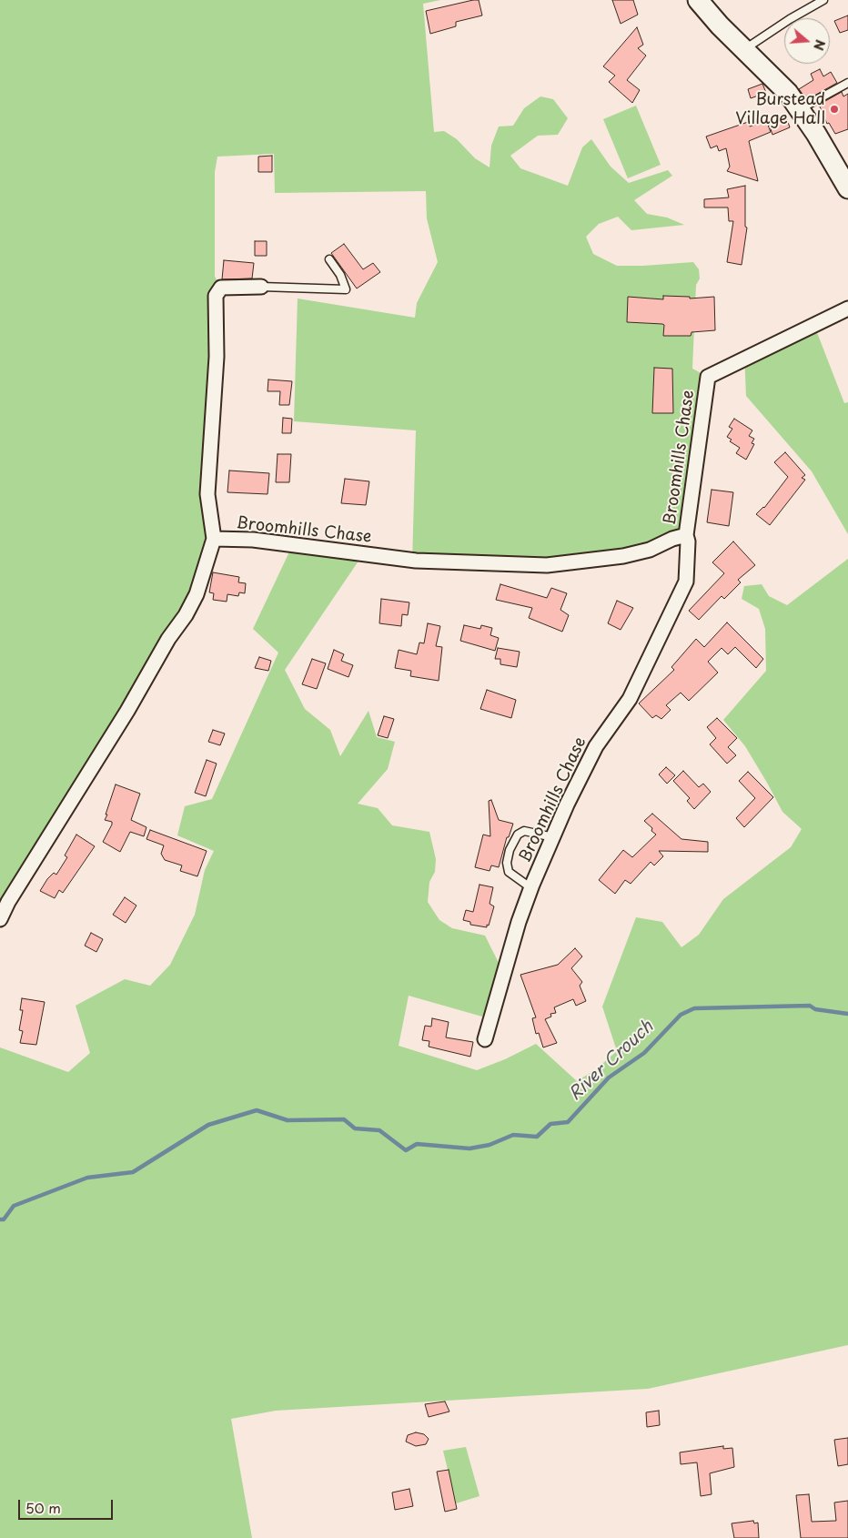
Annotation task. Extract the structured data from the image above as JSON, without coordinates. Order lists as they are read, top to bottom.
{
  "streets": {
    "street": ["Broomhills Chase"]
  },
  "water": ["River Crouch"],
  "places": ["Burstead Village Hall"],
  "scale_bar": "50 m",
  "north": "right"
}
